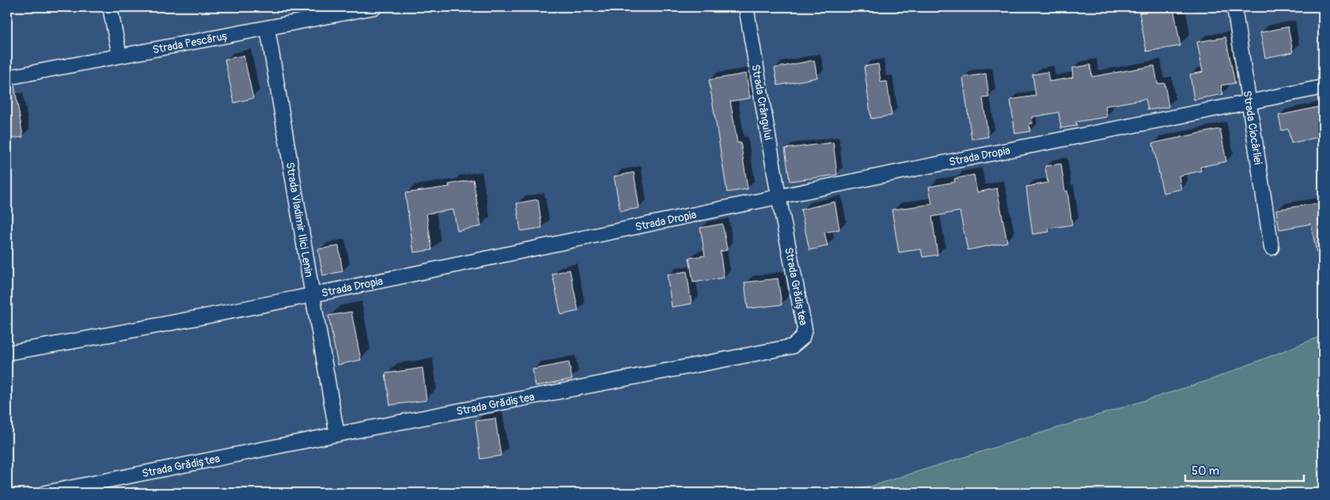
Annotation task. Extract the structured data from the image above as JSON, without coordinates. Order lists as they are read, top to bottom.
{
  "streets": {
    "street": [
      "Strada Pescăruș",
      "Strada Crângului",
      "Strada Ciocârliei",
      "Strada Dropia",
      "Strada Vladimir Ilici Lenin",
      "Strada Grădiștea"
    ]
  },
  "crossings": [
    ["Strada Pescăruș", "Strada Vladimir Ilici Lenin"],
    ["Strada Crângului", "Strada Dropia"],
    ["Strada Crângului", "Strada Grădiștea"],
    ["Strada Ciocârliei", "Strada Dropia"],
    ["Strada Dropia", "Strada Vladimir Ilici Lenin"],
    ["Strada Dropia", "Strada Grădiștea"],
    ["Strada Vladimir Ilici Lenin", "Strada Grădiștea"]
  ],
  "scale_bar": "50 m"
}
